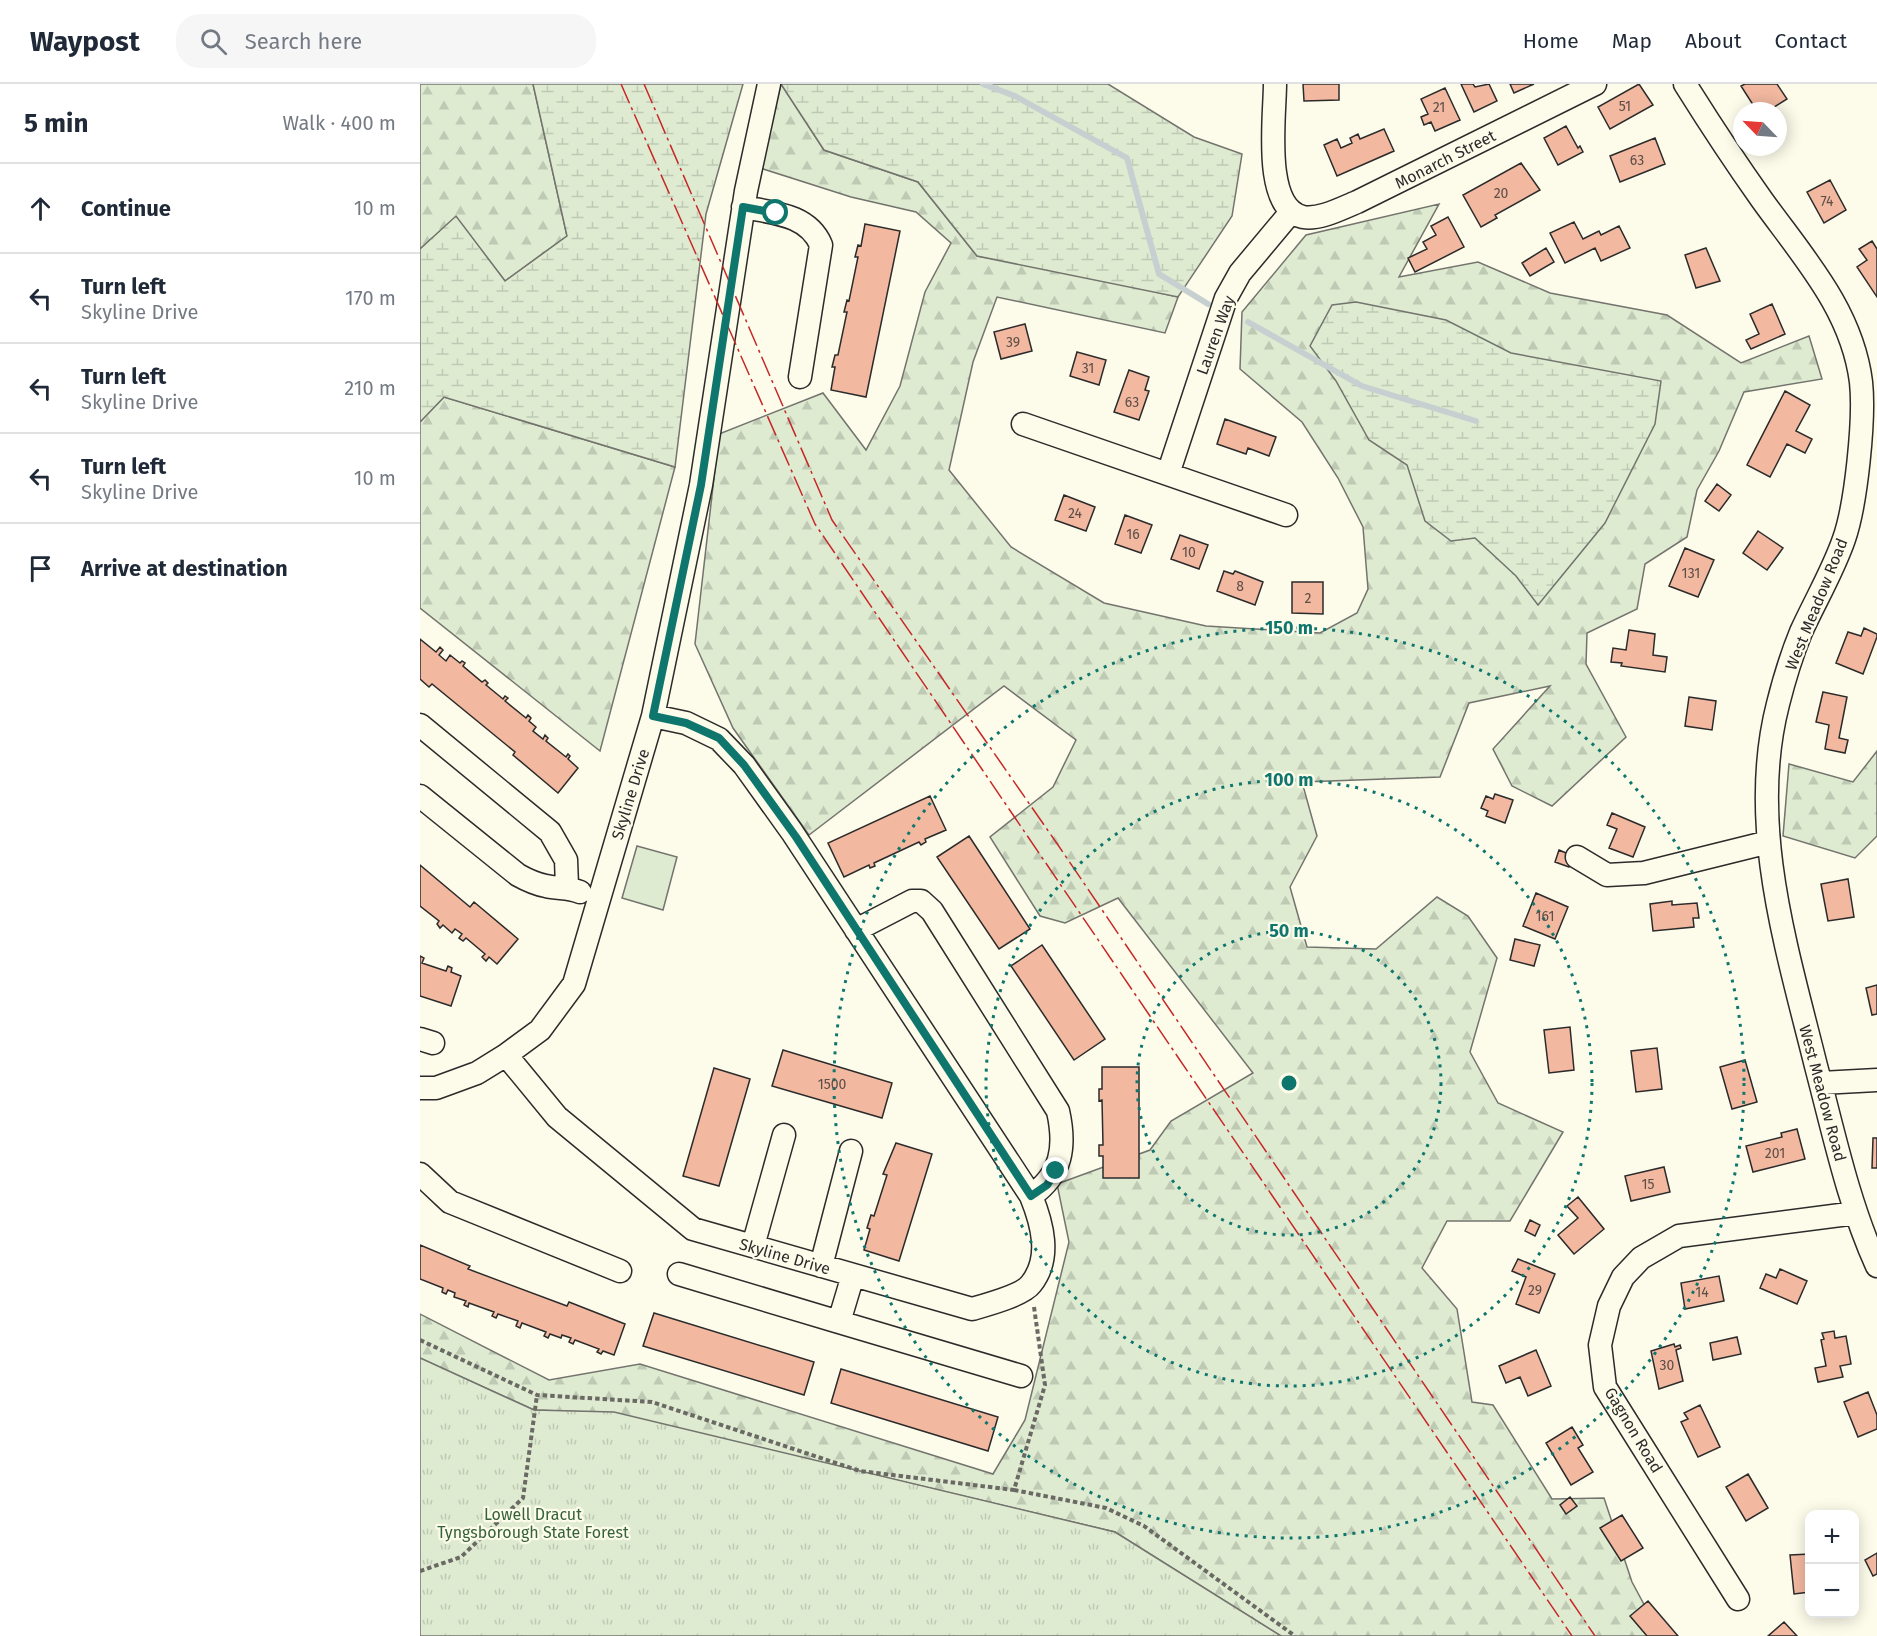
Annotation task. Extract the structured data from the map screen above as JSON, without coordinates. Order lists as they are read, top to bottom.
{
  "streets": {
    "street": [
      "Monarch Street",
      "Lauren Way",
      "West Meadow Road",
      "Skyline Drive",
      "Gagnon Road"
    ]
  },
  "crossings": [
    ["Monarch Street", "Lauren Way"],
    ["West Meadow Road", "Gagnon Road"]
  ],
  "parks": ["Lowell Dracut Tyngsborough State Forest"],
  "house_numbers": [
    "51",
    "21",
    "63",
    "20",
    "74",
    "39",
    "31",
    "63",
    "24",
    "16",
    "10",
    "131",
    "8",
    "2",
    "161",
    "1500",
    "201",
    "15",
    "29",
    "14",
    "30"
  ],
  "north": "top left",
  "page": {
    "header": "Waypost",
    "search": "Search here",
    "nav": [
      "Home",
      "Map",
      "About",
      "Contact"
    ],
    "heading": ["5 min", "Walk · 400 m"],
    "list": [
      ["Continue", "10 m"],
      ["Turn left", "Skyline Drive", "170 m"],
      ["Turn left", "Skyline Drive", "210 m"],
      ["Turn left", "Skyline Drive", "10 m"],
      "Arrive at destination"
    ],
    "map_buttons": ["+", "−"]
  },
  "rings": ["150 m", "100 m", "50 m"]
}
